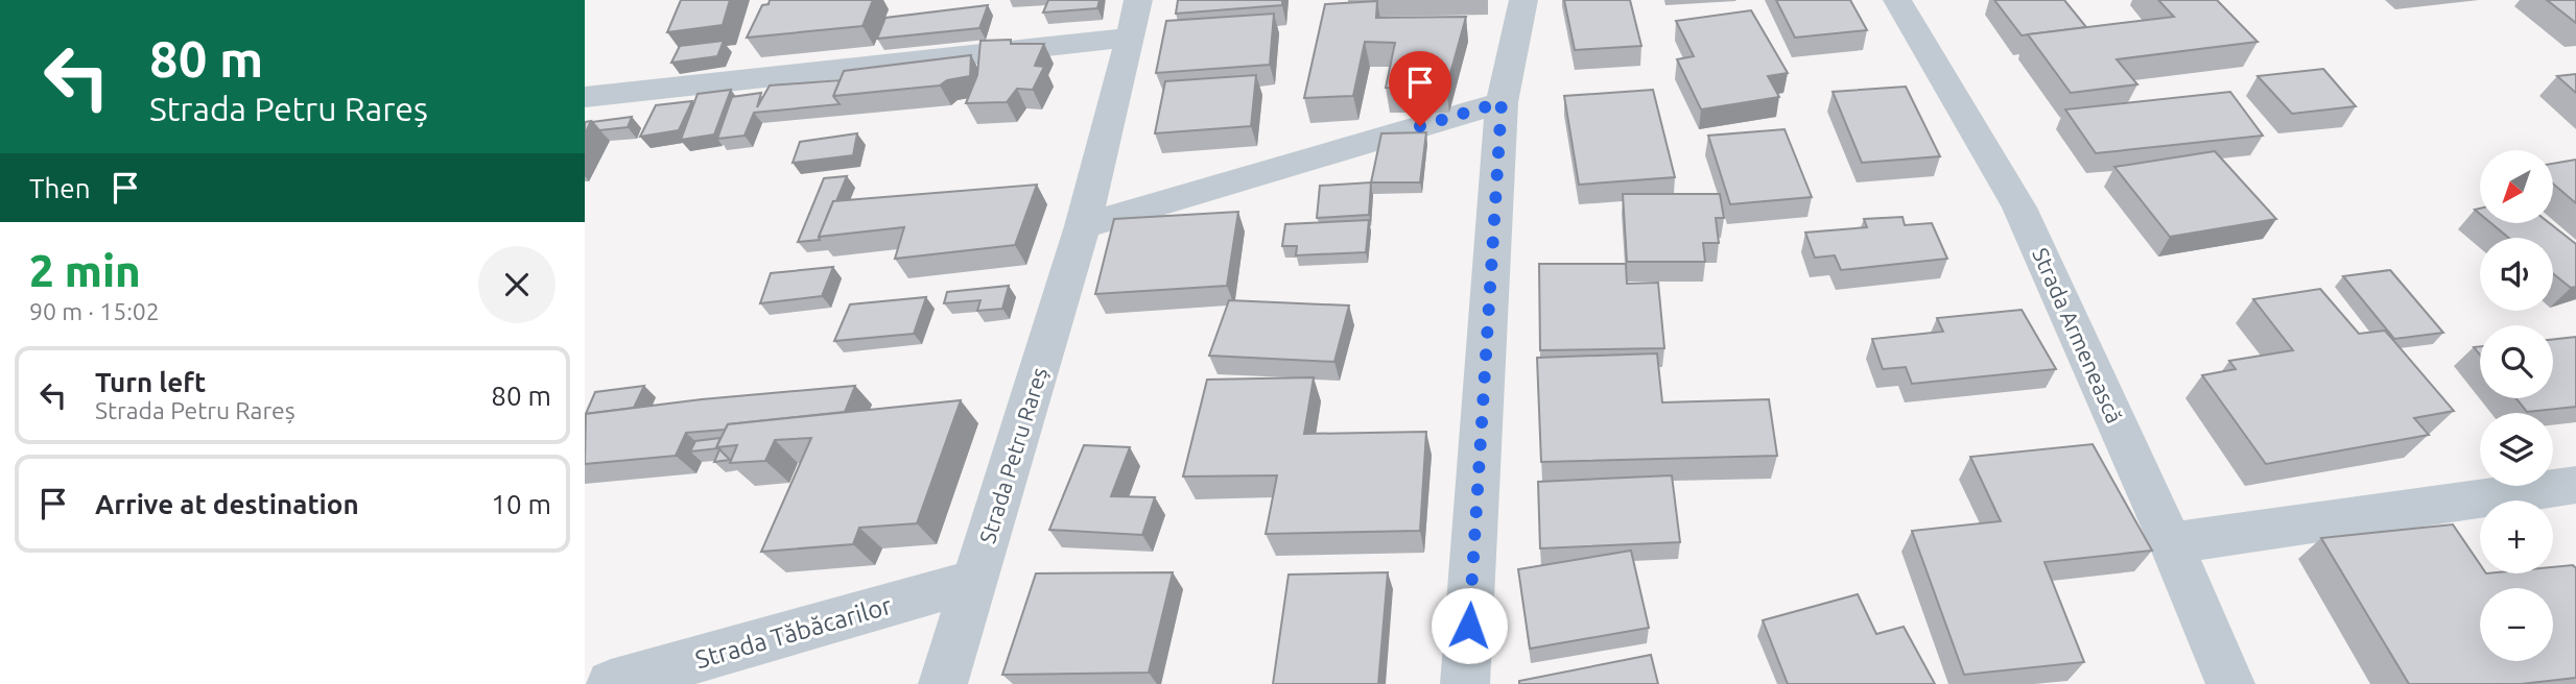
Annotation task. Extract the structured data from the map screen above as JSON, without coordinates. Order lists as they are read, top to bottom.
{
  "streets": {
    "street": ["Strada Armenească", "Strada Petru Rareș", "Strada Tăbăcarilor"]
  },
  "crossings": [
    ["Strada Petru Rareș", "Strada Tăbăcarilor"]
  ],
  "north": "bottom left",
  "page": {
    "turn": ["80 m", "Strada Petru Rareș"],
    "map_buttons": ["+", "−"],
    "then": "Then",
    "heading": ["2 min", "90 m · 15:02"],
    "list": [
      {
        "name": "Turn left",
        "note": "Strada Petru Rareș",
        "value": "80 m"
      },
      {
        "name": "Arrive at destination",
        "value": "10 m"
      }
    ]
  }
}
